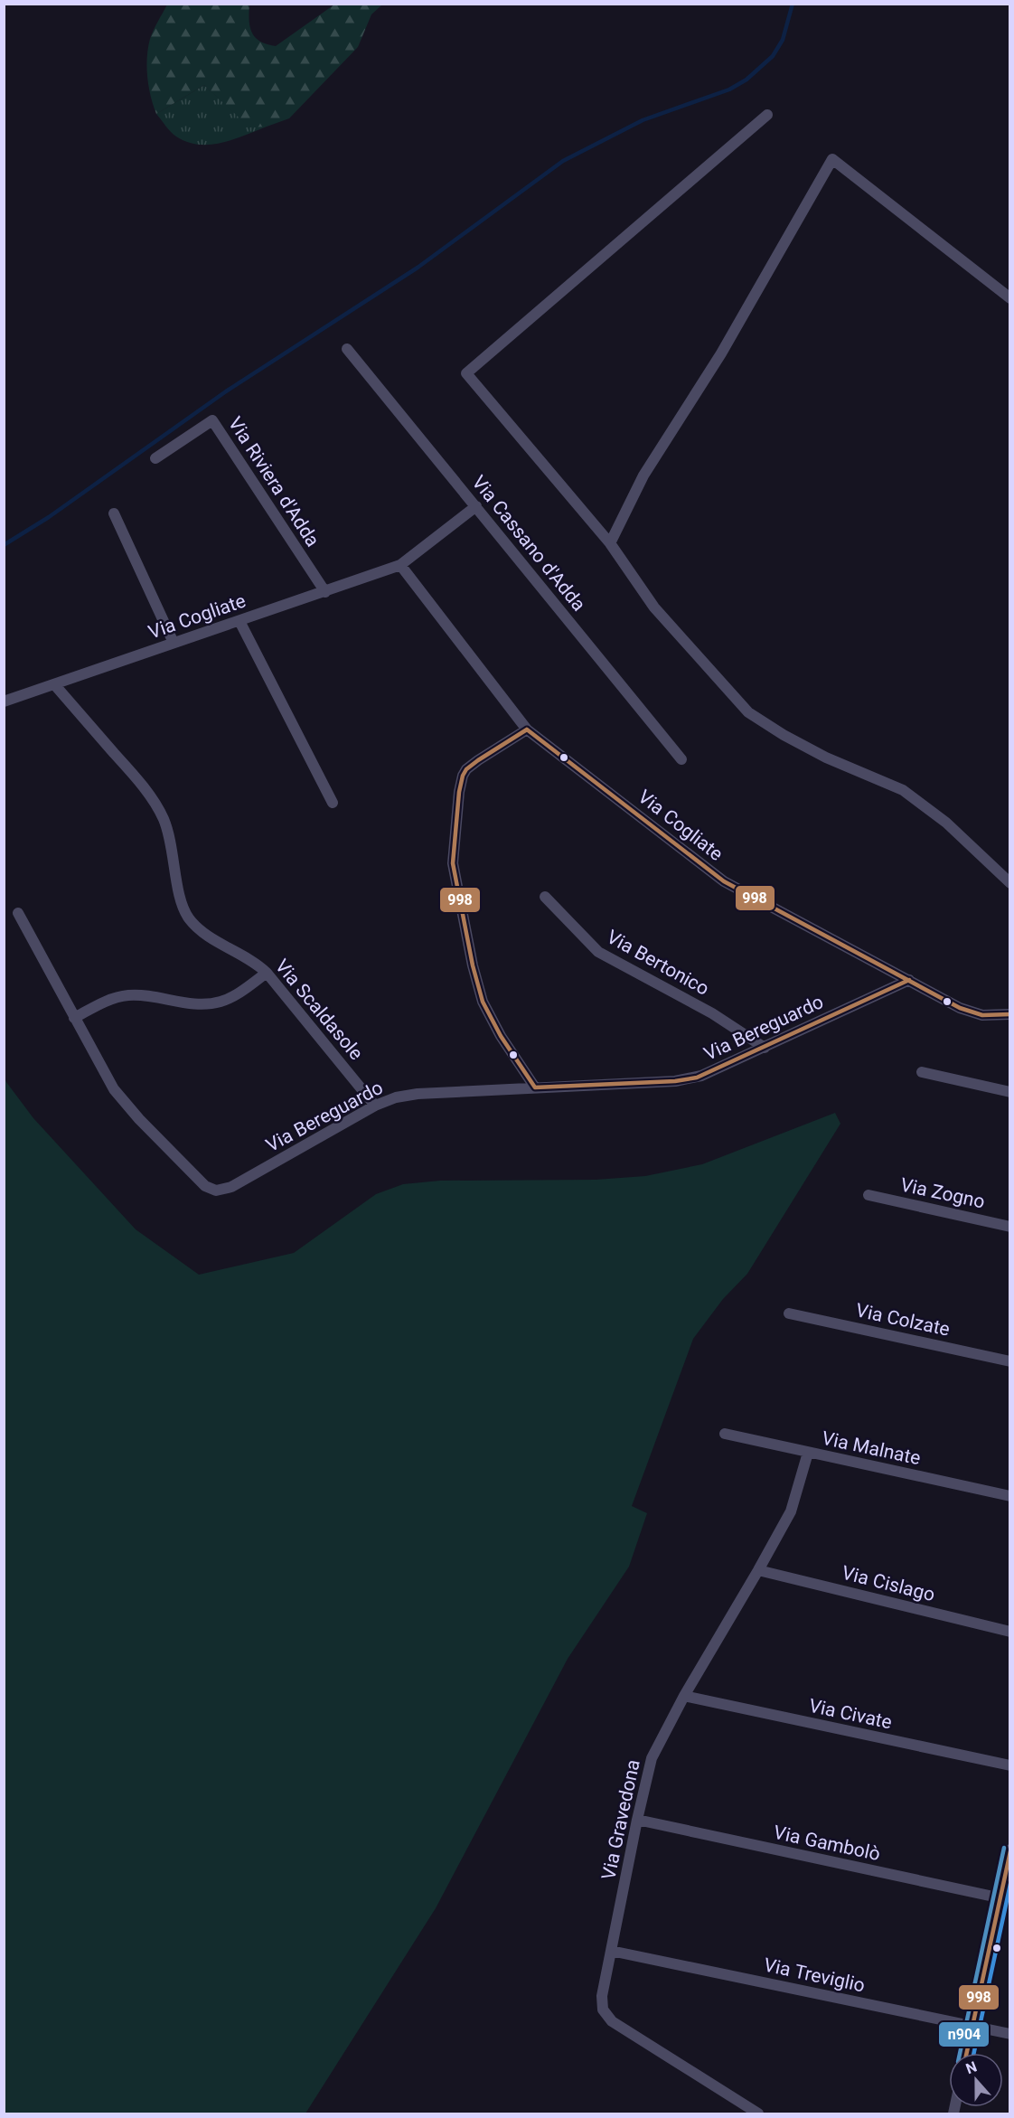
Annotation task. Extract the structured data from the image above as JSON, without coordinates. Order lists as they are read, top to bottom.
{
  "streets": {
    "street": [
      "Via Riviera d'Adda",
      "Via Cassano d'Adda",
      "Via Cogliate",
      "Via Bertonico",
      "Via Scaldasole",
      "Via Bereguardo",
      "Via Zogno",
      "Via Colzate",
      "Via Malnate",
      "Via Cislago",
      "Via Civate",
      "Via Gravedona",
      "Via Gambolò",
      "Via Treviglio"
    ]
  },
  "crossings": [
    ["Via Riviera d'Adda", "Via Cogliate"],
    ["Via Cassano d'Adda", "Via Cogliate"],
    ["Via Cogliate", "Via Scaldasole"],
    ["Via Cogliate", "Via Bereguardo"],
    ["Via Bertonico", "Via Bereguardo"],
    ["Via Scaldasole", "Via Bereguardo"],
    ["Via Malnate", "Via Gravedona"],
    ["Via Cislago", "Via Gravedona"],
    ["Via Civate", "Via Gravedona"],
    ["Via Gravedona", "Via Gambolò"],
    ["Via Gravedona", "Via Treviglio"]
  ],
  "lines": ["transit line 998", "transit line n904"],
  "north": "top"
}
